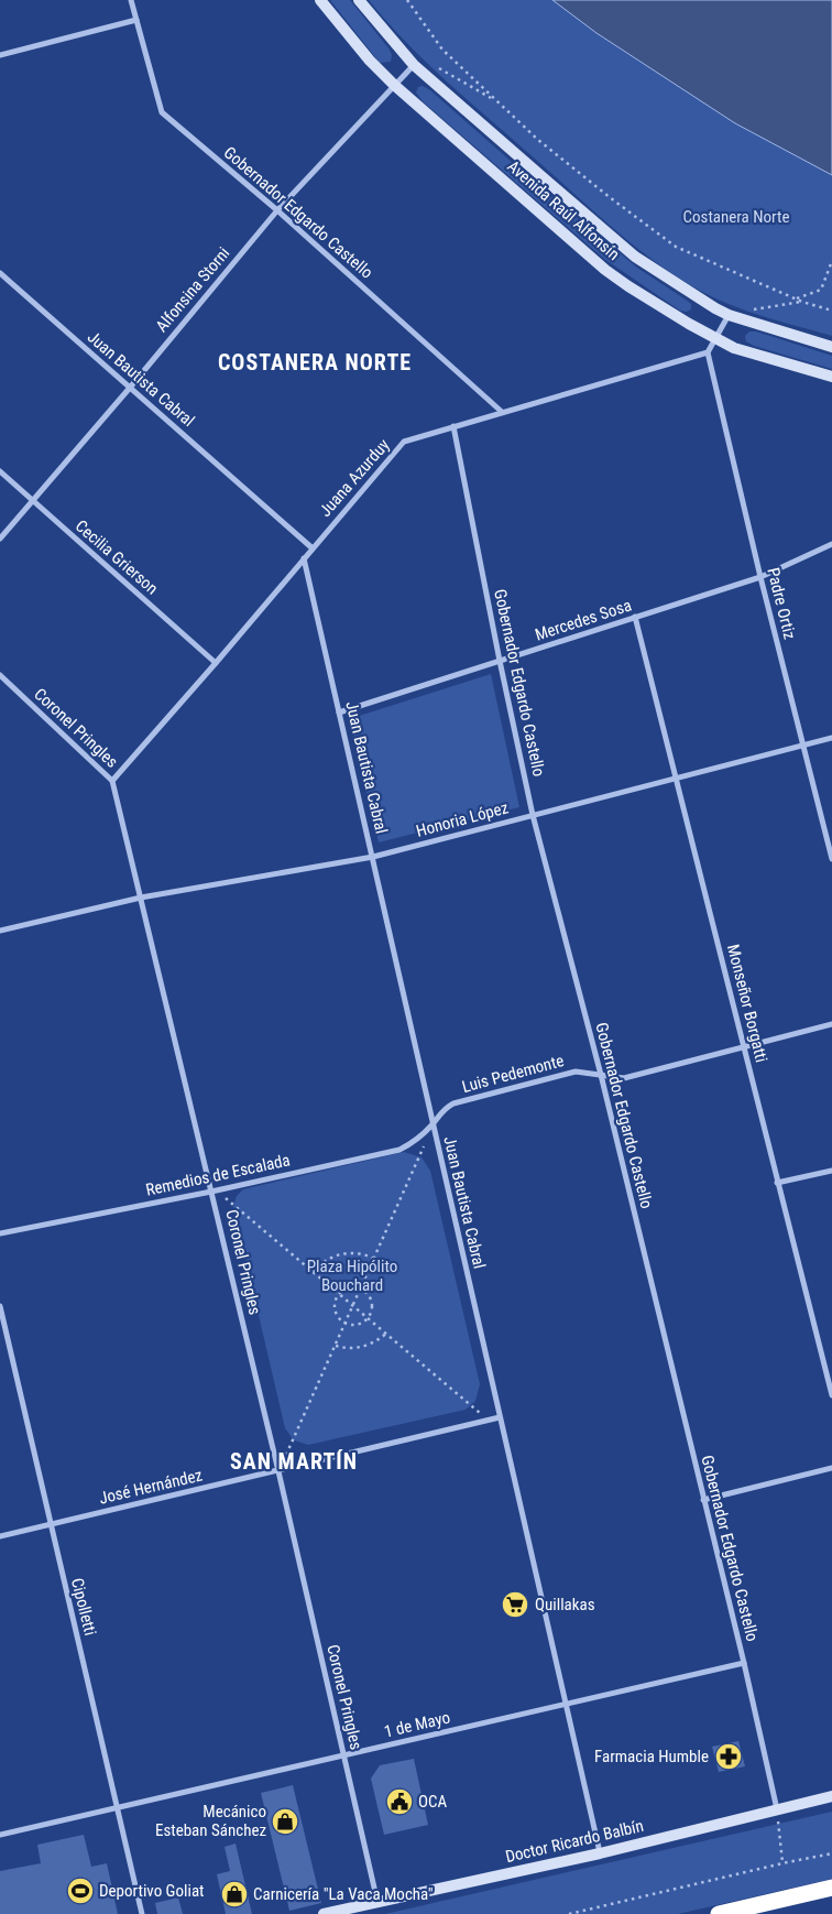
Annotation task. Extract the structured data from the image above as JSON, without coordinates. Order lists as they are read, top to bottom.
{
  "streets": {
    "main road": ["Avenida Raúl Alfonsín", "Doctor Ricardo Balbín"],
    "street": [
      "Gobernador Edgardo Castello",
      "Alfonsina Storni",
      "Juan Bautista Cabral",
      "Juana Azurduy",
      "Cecilia Grierson",
      "Padre Ortiz",
      "Mercedes Sosa",
      "Coronel Pringles",
      "Honoria López",
      "Monseñor Borgatti",
      "Luis Pedemonte",
      "Remedios de Escalada",
      "José Hernández",
      "Cipolletti",
      "1 de Mayo"
    ]
  },
  "crossings": [
    ["Avenida Raúl Alfonsín", "Alfonsina Storni"],
    ["Gobernador Edgardo Castello", "Alfonsina Storni"],
    ["Gobernador Edgardo Castello", "Juana Azurduy"],
    ["Gobernador Edgardo Castello", "Mercedes Sosa"],
    ["Gobernador Edgardo Castello", "Honoria López"],
    ["Gobernador Edgardo Castello", "Luis Pedemonte"],
    ["Gobernador Edgardo Castello", "1 de Mayo"],
    ["Gobernador Edgardo Castello", "Doctor Ricardo Balbín"],
    ["Alfonsina Storni", "Juan Bautista Cabral"],
    ["Alfonsina Storni", "Cecilia Grierson"],
    ["Juan Bautista Cabral", "Juana Azurduy"],
    ["Juan Bautista Cabral", "Mercedes Sosa"],
    ["Juan Bautista Cabral", "Honoria López"],
    ["Juan Bautista Cabral", "Luis Pedemonte"],
    ["Juan Bautista Cabral", "Remedios de Escalada"],
    ["Juan Bautista Cabral", "José Hernández"],
    ["Juan Bautista Cabral", "1 de Mayo"],
    ["Juan Bautista Cabral", "Doctor Ricardo Balbín"],
    ["Juana Azurduy", "Cecilia Grierson"],
    ["Juana Azurduy", "Padre Ortiz"],
    ["Juana Azurduy", "Coronel Pringles"],
    ["Padre Ortiz", "Mercedes Sosa"],
    ["Padre Ortiz", "Honoria López"],
    ["Mercedes Sosa", "Monseñor Borgatti"],
    ["Coronel Pringles", "Honoria López"],
    ["Coronel Pringles", "Remedios de Escalada"],
    ["Coronel Pringles", "José Hernández"],
    ["Coronel Pringles", "1 de Mayo"],
    ["Coronel Pringles", "Doctor Ricardo Balbín"],
    ["Honoria López", "Monseñor Borgatti"],
    ["Monseñor Borgatti", "Luis Pedemonte"],
    ["Luis Pedemonte", "Remedios de Escalada"],
    ["José Hernández", "Cipolletti"],
    ["Cipolletti", "1 de Mayo"]
  ],
  "districts": ["COSTANERA NORTE", "SAN MARTÍN"],
  "parks": ["Costanera Norte", "Plaza Hipólito Bouchard"],
  "places": {
    "supermarket": ["Quillakas"],
    "pharmacy": ["Farmacia Humble"],
    "public building": ["OCA"],
    "shop": ["Mecánico Esteban Sánchez", "Carnicería \"La Vaca Mocha\""],
    "sports": ["Deportivo Goliat"]
  }
}
